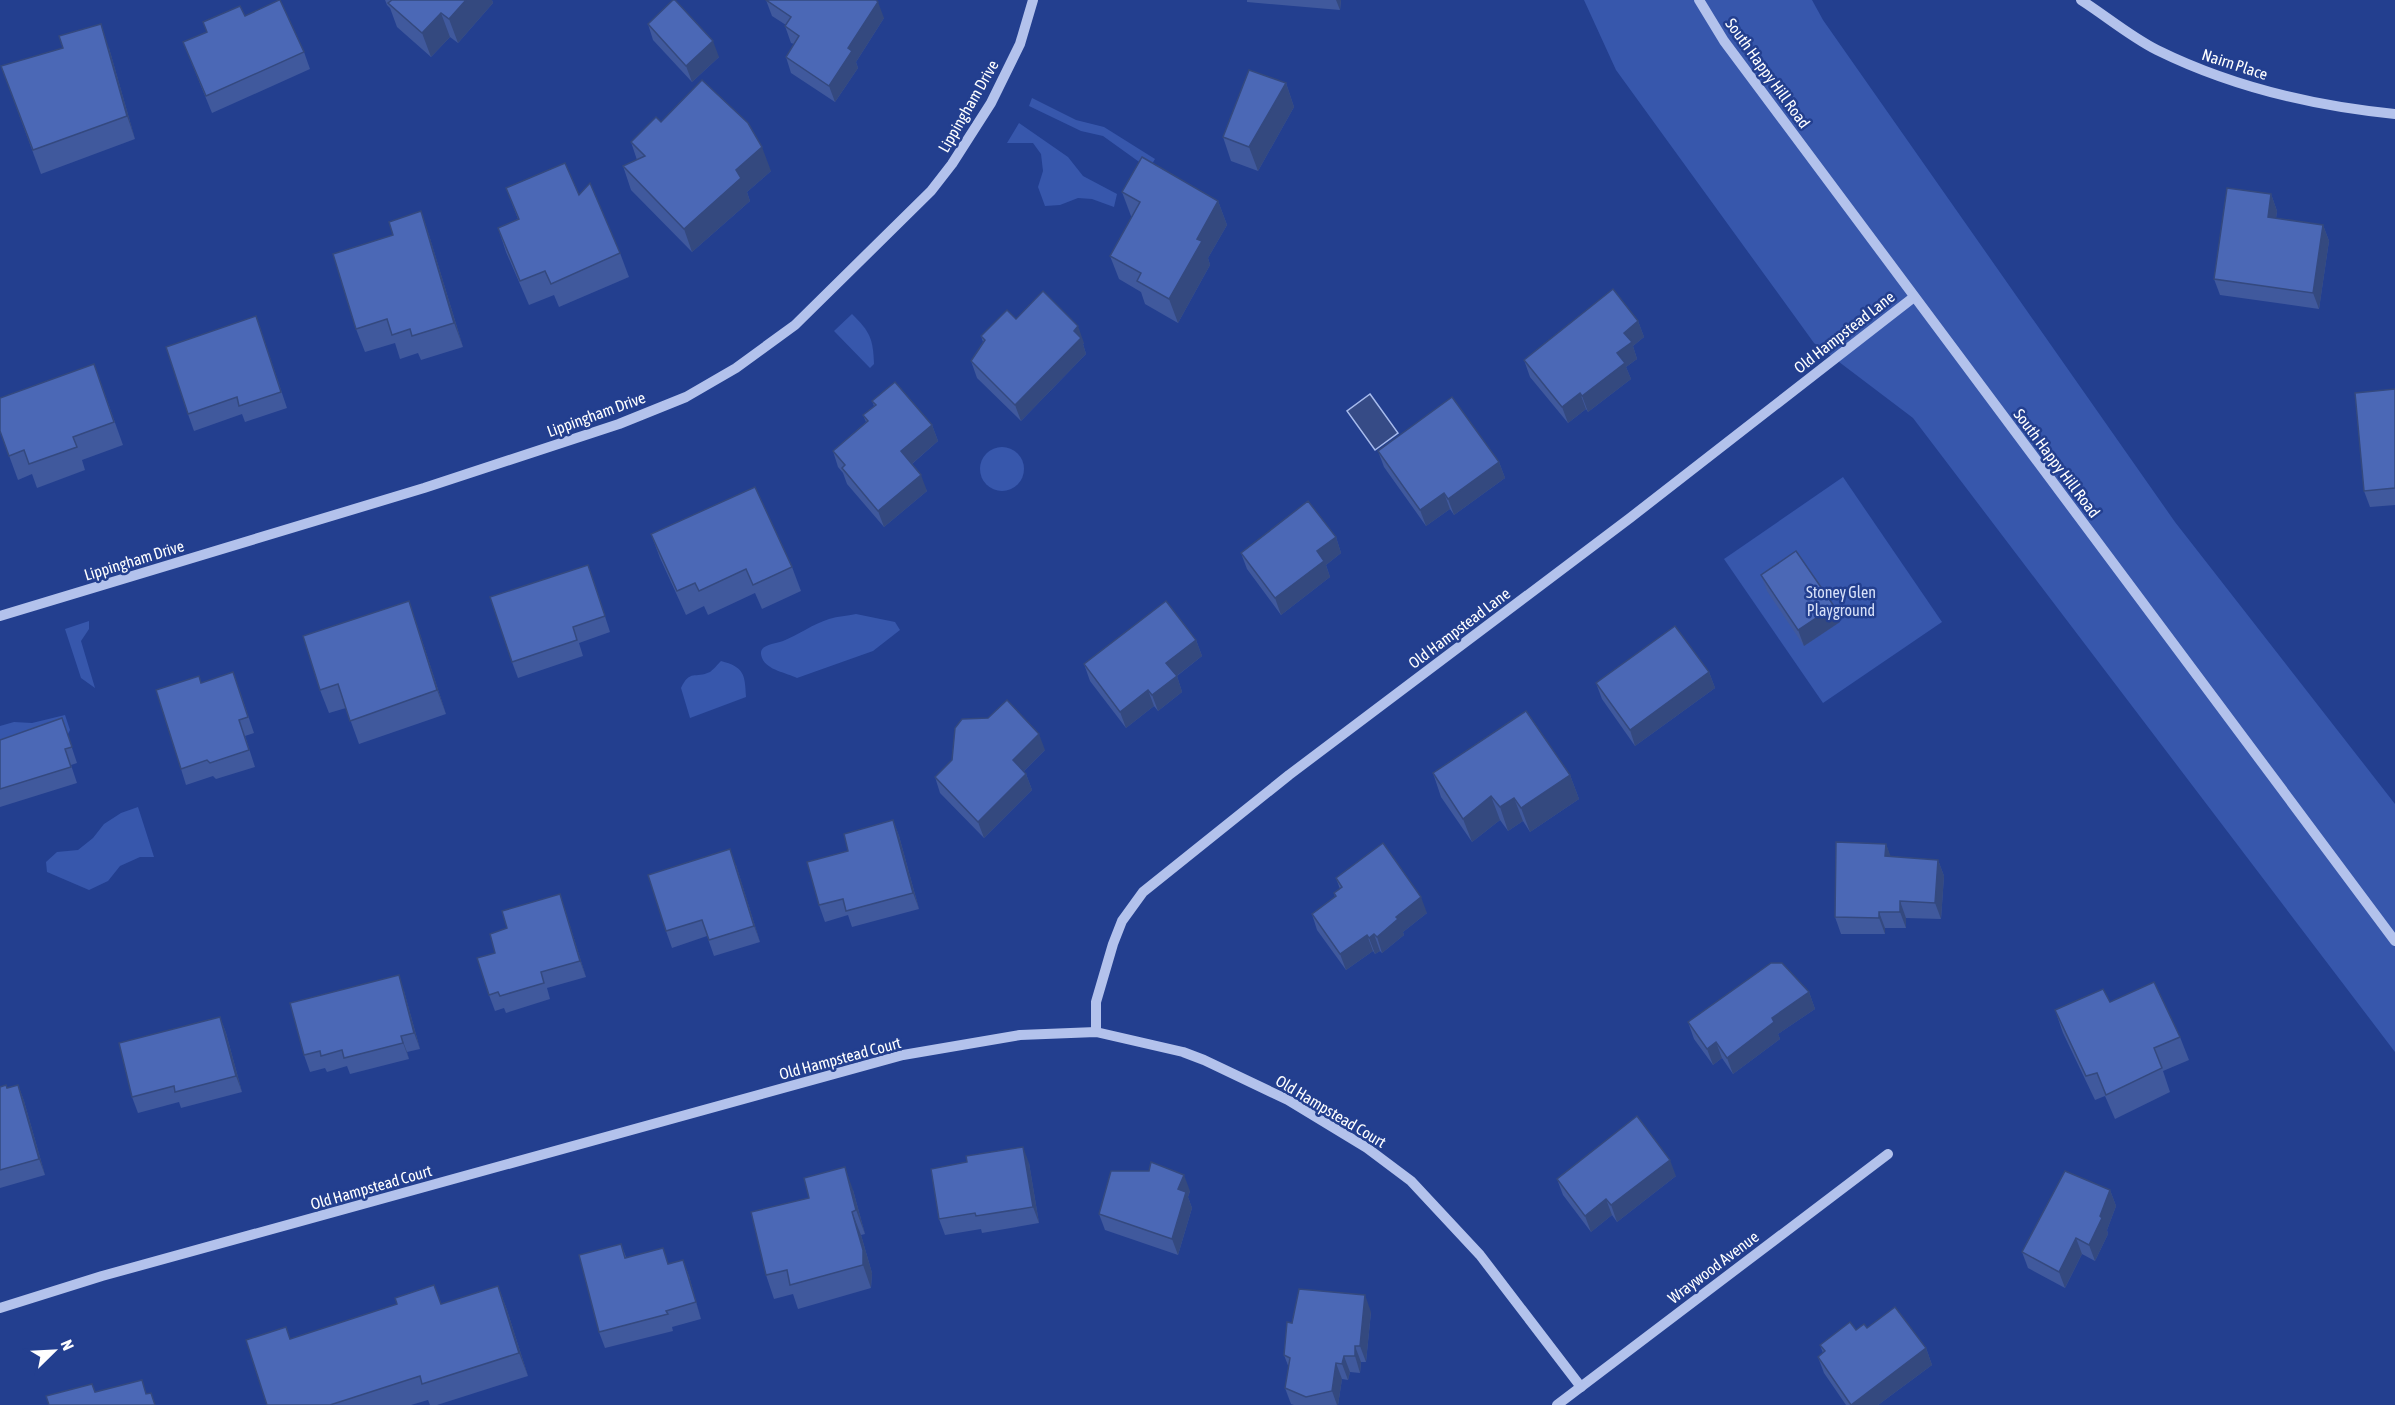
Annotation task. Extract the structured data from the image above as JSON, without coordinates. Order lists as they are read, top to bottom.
{
  "streets": {
    "street": [
      "Nairn Place",
      "South Happy Hill Road",
      "Lippingham Drive",
      "Old Hampstead Lane",
      "Old Hampstead Court",
      "Wraywood Avenue"
    ]
  },
  "crossings": [
    ["South Happy Hill Road", "Old Hampstead Lane"],
    ["Old Hampstead Lane", "Old Hampstead Court"],
    ["Old Hampstead Court", "Wraywood Avenue"]
  ],
  "parks": ["Stoney Glen Playground"],
  "north": "top right"
}
